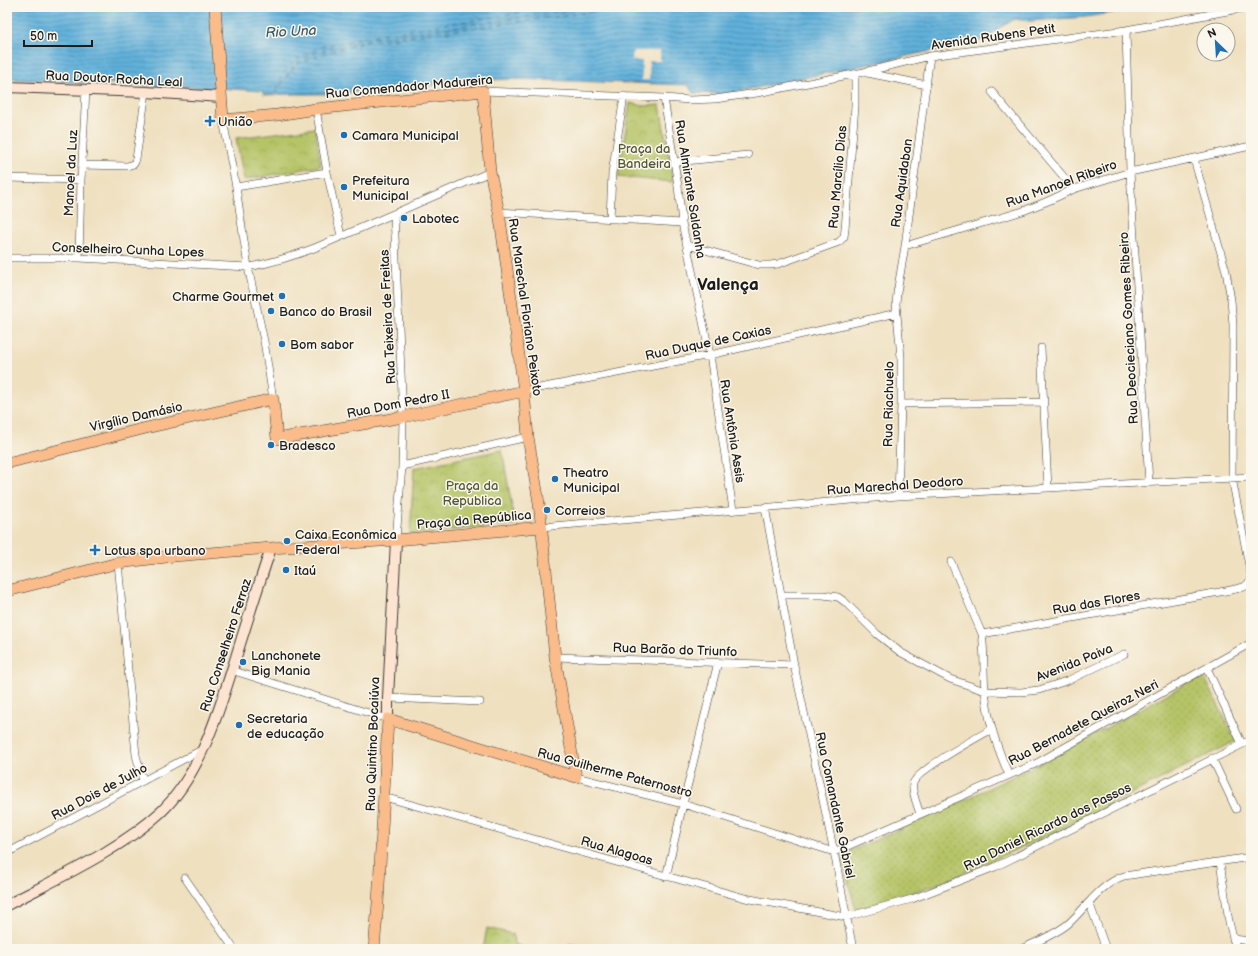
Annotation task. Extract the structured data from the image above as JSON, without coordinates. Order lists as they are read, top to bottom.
{
  "streets": {
    "main road": [
      "Rua Comendador Madureira",
      "Rua Marechal Floriano Peixoto",
      "Rua Dom Pedro II",
      "Virgílio Damásio",
      "Praça da República",
      "Rua Quintino Bocaiúva",
      "Rua Guilherme Paternostro"
    ],
    "street": [
      "Avenida Rubens Petit",
      "Rua Doutor Rocha Leal",
      "Manoel da Luz",
      "Rua Marcílio Dias",
      "Rua Aquidaban",
      "Rua Manoel Ribeiro",
      "Rua Almirante Saldanha",
      "Conselheiro Cunha Lopes",
      "Rua Teixeira de Freitas",
      "Rua Deocieciano Gomes Ribeiro",
      "Rua Duque de Caxias",
      "Rua Riachuelo",
      "Rua Antônia Assis",
      "Rua Marechal Deodoro",
      "Rua das Flores",
      "Rua Conselheiro Ferraz",
      "Rua Barão do Triunfo",
      "Avenida Paiva",
      "Rua Bernadete Queiroz Neri",
      "Rua Dois de Julho",
      "Rua Comandante Gabriel",
      "Rua Daniel Ricardo dos Passos",
      "Rua Alagoas"
    ]
  },
  "crossings": [
    ["Avenida Rubens Petit", "Rua Marcílio Dias"],
    ["Avenida Rubens Petit", "Rua Aquidaban"],
    ["Avenida Rubens Petit", "Rua Almirante Saldanha"],
    ["Avenida Rubens Petit", "Rua Deocieciano Gomes Ribeiro"],
    ["Rua Doutor Rocha Leal", "Manoel da Luz"],
    ["Rua Comendador Madureira", "Rua Marechal Floriano Peixoto"],
    ["Manoel da Luz", "Conselheiro Cunha Lopes"],
    ["Rua Marcílio Dias", "Rua Almirante Saldanha"],
    ["Rua Aquidaban", "Rua Manoel Ribeiro"],
    ["Rua Aquidaban", "Rua Duque de Caxias"],
    ["Rua Aquidaban", "Rua Riachuelo"],
    ["Rua Manoel Ribeiro", "Rua Deocieciano Gomes Ribeiro"],
    ["Rua Manoel Ribeiro", "Rua das Flores"],
    ["Rua Almirante Saldanha", "Rua Duque de Caxias"],
    ["Rua Almirante Saldanha", "Rua Antônia Assis"],
    ["Conselheiro Cunha Lopes", "Rua Marechal Floriano Peixoto"],
    ["Conselheiro Cunha Lopes", "Rua Teixeira de Freitas"],
    ["Rua Marechal Floriano Peixoto", "Rua Duque de Caxias"],
    ["Rua Marechal Floriano Peixoto", "Rua Dom Pedro II"],
    ["Rua Marechal Floriano Peixoto", "Rua Marechal Deodoro"],
    ["Rua Marechal Floriano Peixoto", "Praça da República"],
    ["Rua Marechal Floriano Peixoto", "Rua Barão do Triunfo"],
    ["Rua Marechal Floriano Peixoto", "Rua Guilherme Paternostro"],
    ["Rua Teixeira de Freitas", "Rua Dom Pedro II"],
    ["Rua Teixeira de Freitas", "Praça da República"],
    ["Rua Deocieciano Gomes Ribeiro", "Rua Marechal Deodoro"],
    ["Rua Duque de Caxias", "Rua Dom Pedro II"],
    ["Rua Duque de Caxias", "Rua Riachuelo"],
    ["Rua Duque de Caxias", "Rua Antônia Assis"],
    ["Rua Dom Pedro II", "Virgílio Damásio"],
    ["Rua Riachuelo", "Rua Marechal Deodoro"],
    ["Rua Antônia Assis", "Rua Marechal Deodoro"],
    ["Rua Marechal Deodoro", "Praça da República"],
    ["Rua Marechal Deodoro", "Rua das Flores"],
    ["Rua Marechal Deodoro", "Rua Comandante Gabriel"],
    ["Praça da República", "Rua Quintino Bocaiúva"],
    ["Rua Conselheiro Ferraz", "Rua Dois de Julho"],
    ["Rua Barão do Triunfo", "Rua Comandante Gabriel"],
    ["Avenida Paiva", "Rua Comandante Gabriel"],
    ["Rua Bernadete Queiroz Neri", "Rua Guilherme Paternostro"],
    ["Rua Bernadete Queiroz Neri", "Rua Comandante Gabriel"],
    ["Rua Quintino Bocaiúva", "Rua Guilherme Paternostro"],
    ["Rua Quintino Bocaiúva", "Rua Alagoas"],
    ["Rua Guilherme Paternostro", "Rua Comandante Gabriel"],
    ["Rua Comandante Gabriel", "Rua Daniel Ricardo dos Passos"],
    ["Rua Comandante Gabriel", "Rua Alagoas"],
    ["Rua Daniel Ricardo dos Passos", "Rua Alagoas"]
  ],
  "districts": ["Valença"],
  "water": ["Rio Una"],
  "parks": ["Praça da Bandeira", "Praça da Republica"],
  "places": {
    "health": ["União", "Lotus spa urbano"],
    "other": [
      "Camara Municipal",
      "Prefeitura Municipal",
      "Labotec",
      "Charme Gourmet",
      "Banco do Brasil",
      "Bom sabor",
      "Bradesco",
      "Theatro Municipal",
      "Correios",
      "Caixa Econômica Federal",
      "Itaú",
      "Lanchonete Big Mania",
      "Secretaria de educação"
    ]
  },
  "scale_bar": "50 m",
  "north": "top left"
}
